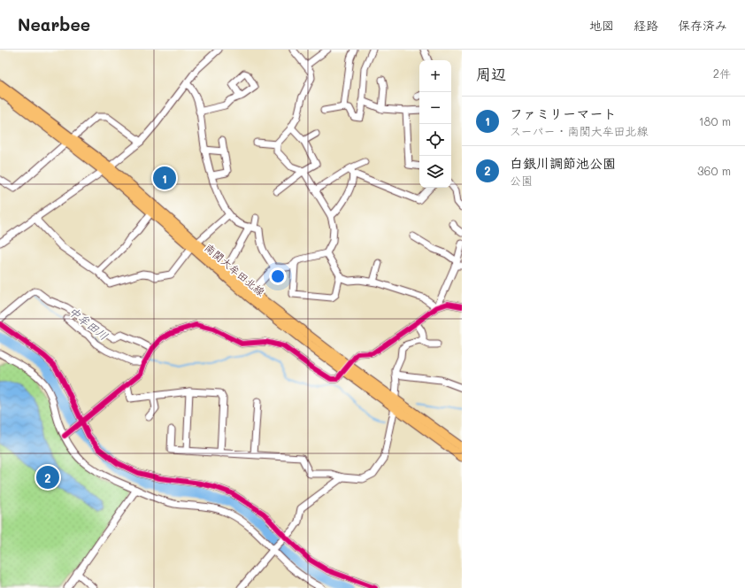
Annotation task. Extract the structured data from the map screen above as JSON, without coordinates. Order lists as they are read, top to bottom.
{
  "streets": {
    "main road": ["南関大牟田北線"]
  },
  "water": ["中牟田川"],
  "page": {
    "header": "Nearbee",
    "nav": ["地図", "経路", "保存済み"],
    "heading": ["周辺", "2件"],
    "map_buttons": ["+", "−"],
    "list": [
      {
        "mark": "1",
        "name": "ファミリーマート",
        "note": "スーパー · 南関大牟田北線",
        "value": "180 m"
      },
      {
        "mark": "2",
        "name": "白銀川調節池公園",
        "note": "公園",
        "value": "360 m"
      }
    ],
    "pins": ["1", "2"]
  }
}
